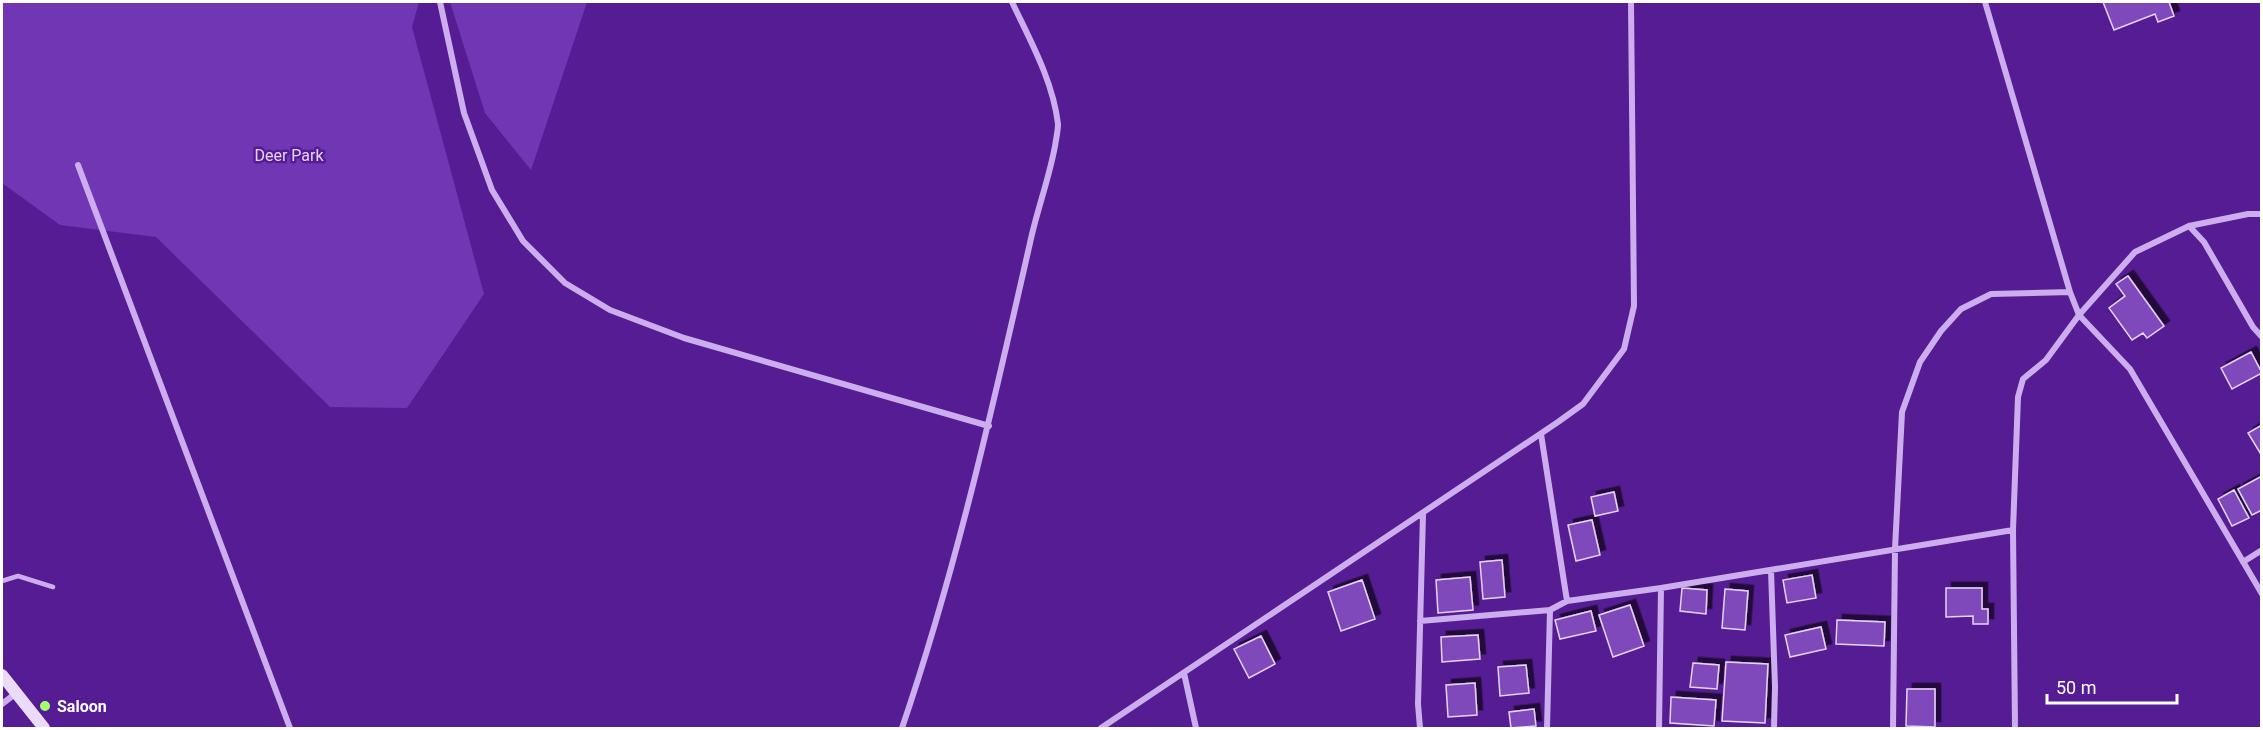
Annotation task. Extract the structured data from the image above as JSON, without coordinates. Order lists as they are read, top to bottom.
{
  "parks": ["Deer Park"],
  "places": ["Saloon"],
  "scale_bar": "50 m"
}
